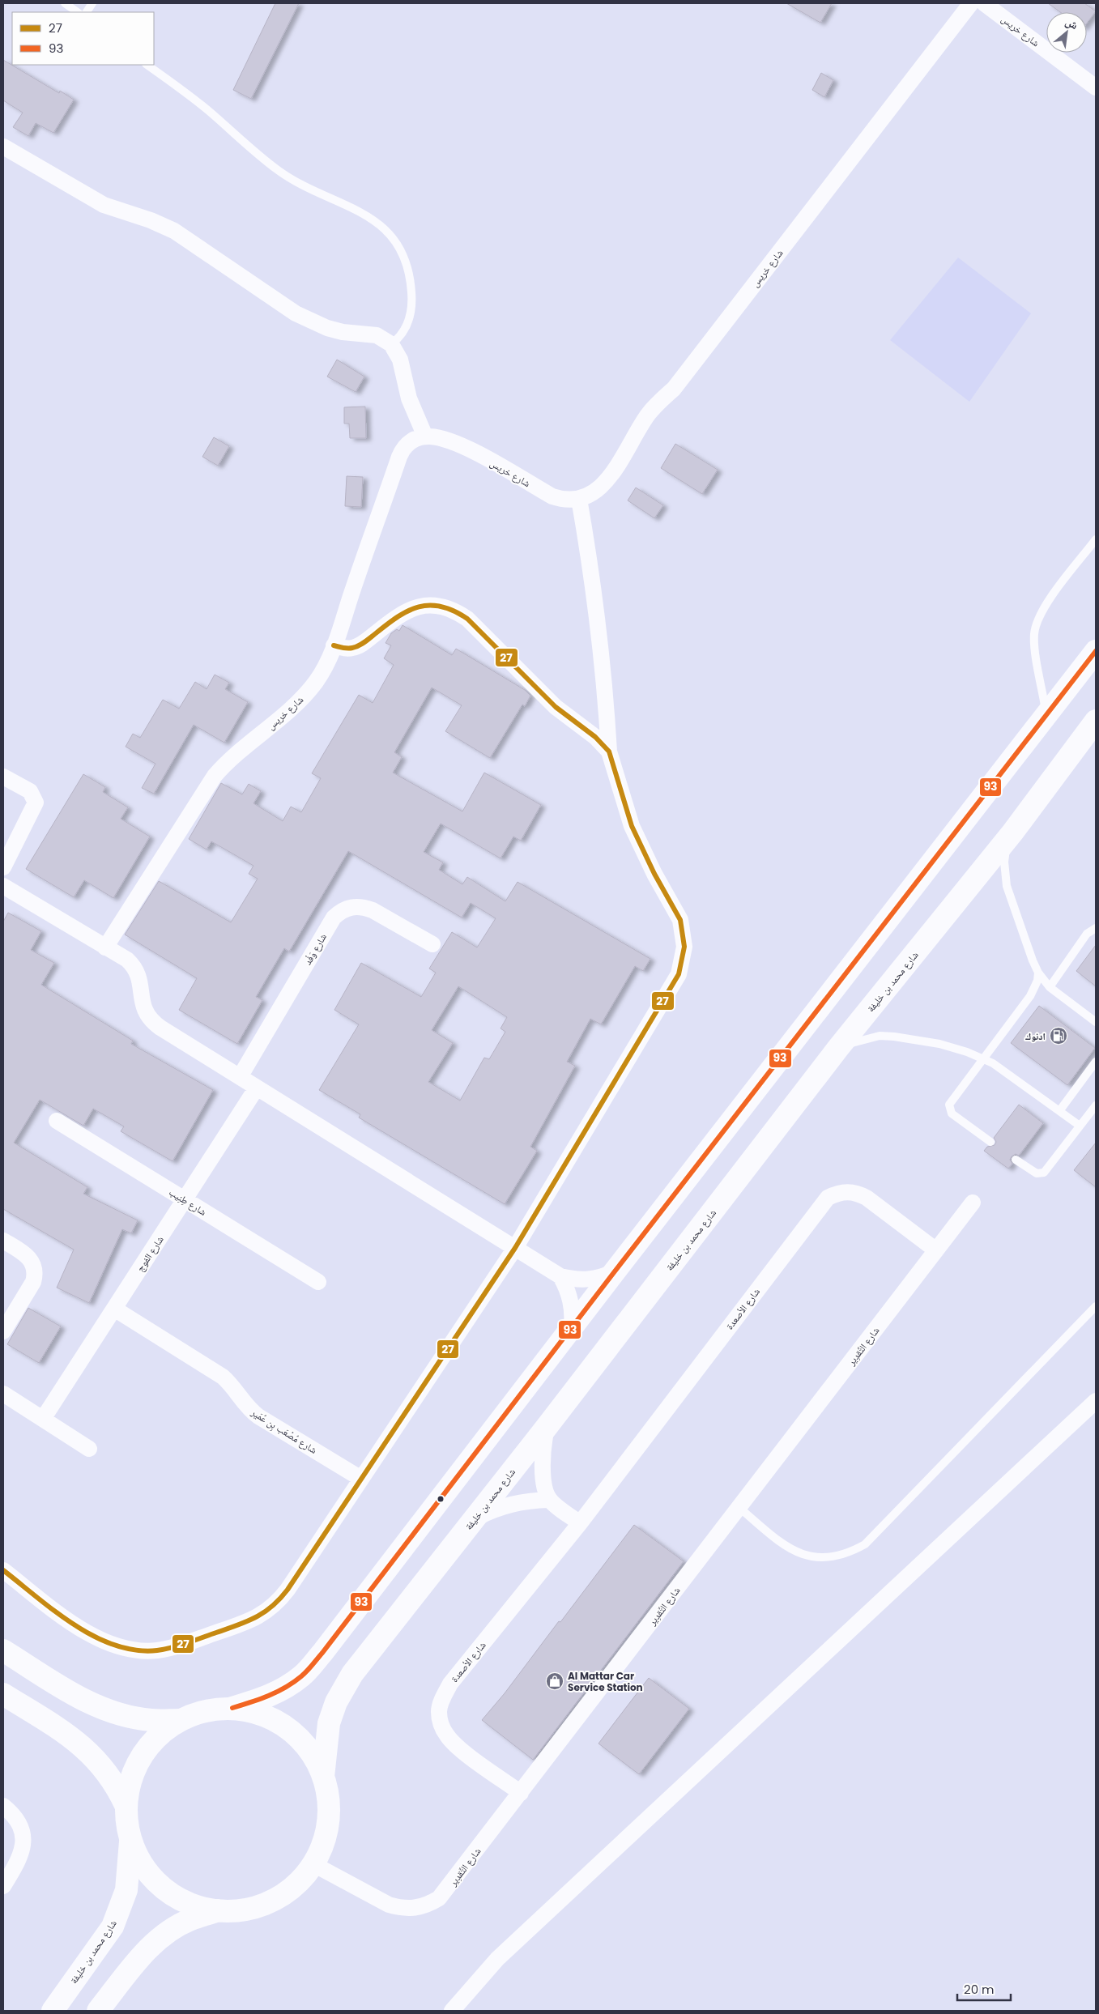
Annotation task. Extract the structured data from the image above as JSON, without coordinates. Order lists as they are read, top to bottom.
{
  "streets": {
    "main road": ["شارع محمد بن خليفة"],
    "street": [
      "شارع خريس",
      "شارع وَفْد",
      "شارع طِنِيب",
      "شارع الفوج",
      "شارع الأصعدة",
      "شارع التَّقدِير",
      "شارع مُصْعَب بِن عُمَير"
    ]
  },
  "crossings": [
    ["شارع طِنِيب", "شارع الفوج"],
    ["شارع الفوج", "شارع مُصْعَب بِن عُمَير"],
    ["شارع الأصعدة", "شارع التَّقدِير"]
  ],
  "places": {
    "fuel station": ["ادنوك"],
    "shop": ["Al Mattar Car Service Station"]
  },
  "lines": ["transit line 27", "transit line 93"],
  "legend": ["27", "93"],
  "scale_bar": "20 m",
  "north": "top right"
}
